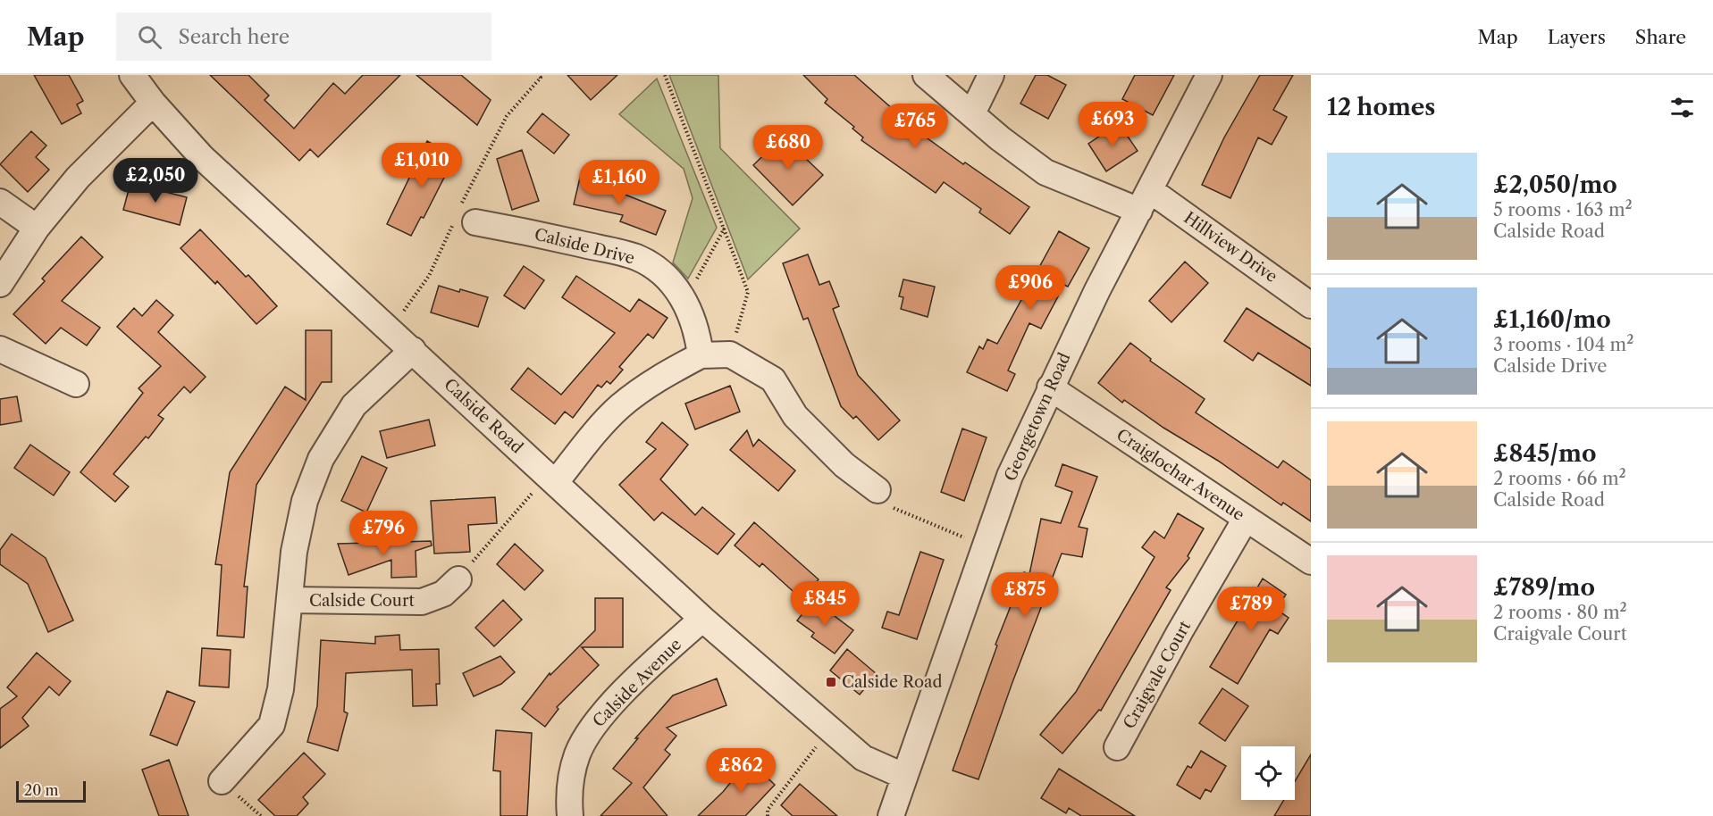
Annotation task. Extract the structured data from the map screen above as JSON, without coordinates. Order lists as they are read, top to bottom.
{
  "streets": {
    "street": [
      "Calside Drive",
      "Hillview Drive",
      "Calside Road",
      "Georgetown Road",
      "Craiglochar Avenue",
      "Calside Court",
      "Craigvale Court",
      "Calside Avenue"
    ]
  },
  "crossings": [
    ["Hillview Drive", "Georgetown Road"],
    ["Calside Road", "Georgetown Road"],
    ["Calside Road", "Calside Court"],
    ["Calside Road", "Calside Avenue"],
    ["Georgetown Road", "Craiglochar Avenue"],
    ["Craiglochar Avenue", "Craigvale Court"]
  ],
  "places": {
    "transit": ["Calside Road"]
  },
  "scale_bar": "20 m",
  "page": {
    "header": "Map",
    "search": "Search here",
    "nav": ["Map", "Layers", "Share"],
    "heading": "12 homes",
    "price": [
      "£693",
      "£765",
      "£680",
      "£1,010",
      "£2,050",
      "£1,160",
      "£906",
      "£796",
      "£875",
      "£845",
      "£789",
      "£862"
    ],
    "list": [
      {
        "name": "£2,050/mo",
        "note": "5 rooms · 163 m² · Calside Road"
      },
      {
        "name": "£1,160/mo",
        "note": "3 rooms · 104 m² · Calside Drive"
      },
      {
        "name": "£845/mo",
        "note": "2 rooms · 66 m² · Calside Road"
      },
      {
        "name": "£789/mo",
        "note": "2 rooms · 80 m² · Craigvale Court"
      }
    ],
    "scale": "20 m"
  }
}
